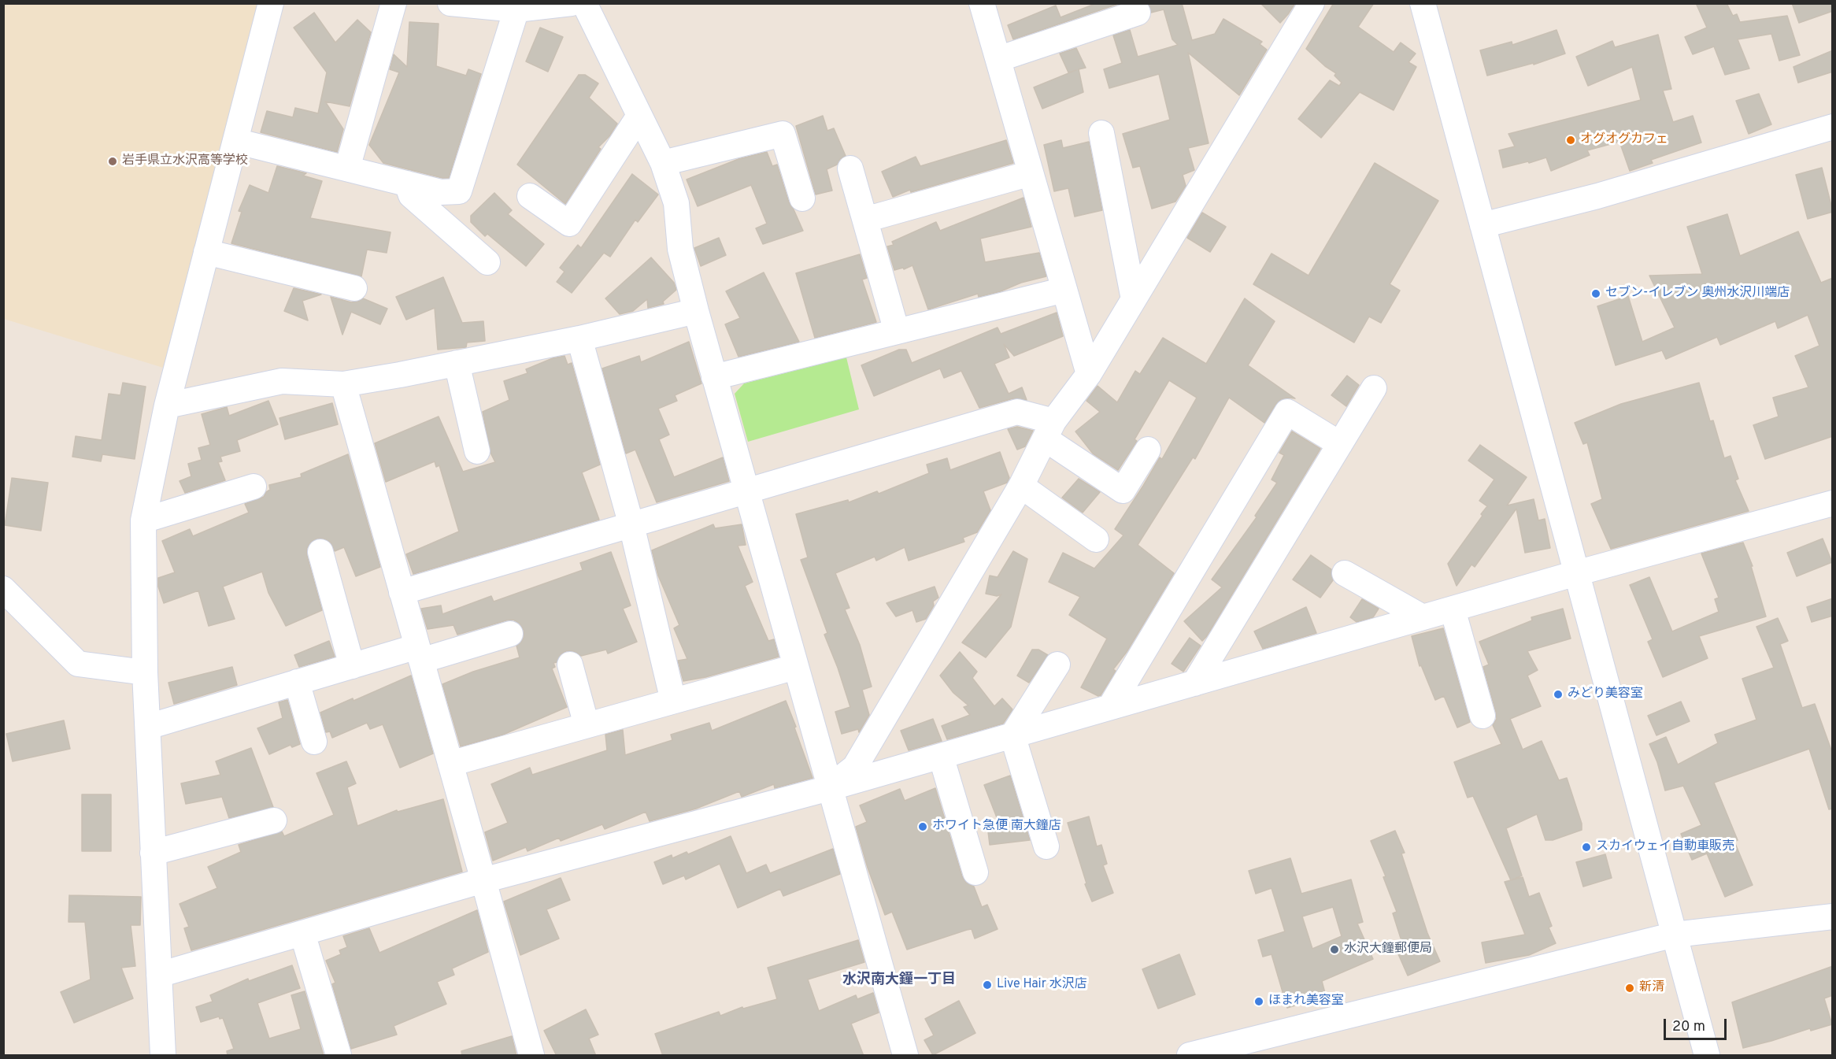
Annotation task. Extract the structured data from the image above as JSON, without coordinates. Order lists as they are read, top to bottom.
{
  "districts": ["水沢南大鐘一丁目"],
  "places": [
    "オグオグカフェ",
    "岩手県立水沢高等学校",
    "セブン-イレブン 奥州水沢川端店",
    "みどり美容室",
    "ホワイト急便 南大鐘店",
    "スカイウェイ自動車販売",
    "水沢大鐘郵便局",
    "Live Hair 水沢店",
    "新清",
    "ほまれ美容室"
  ],
  "scale_bar": "20 m"
}
